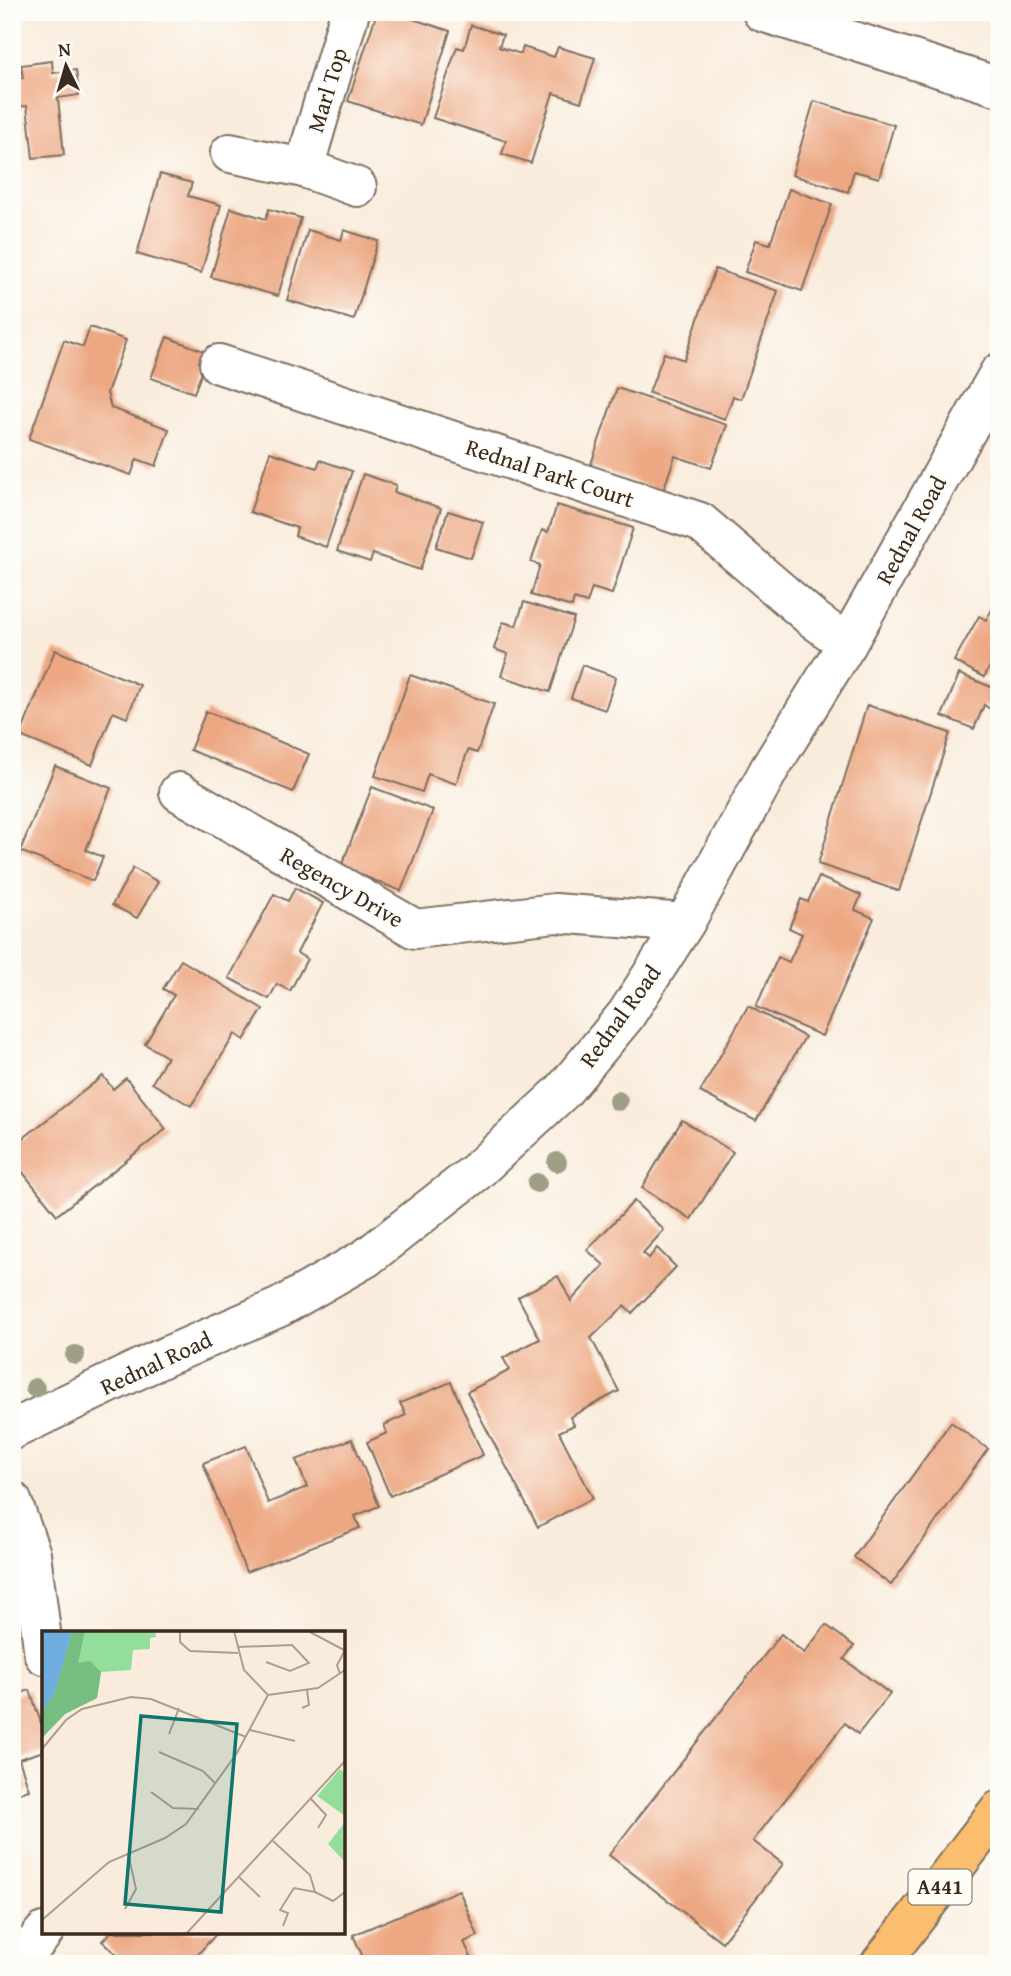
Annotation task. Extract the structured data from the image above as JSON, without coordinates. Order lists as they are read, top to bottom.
{
  "streets": {
    "highway": ["A441"],
    "street": [
      "Marl Top",
      "Rednal Park Court",
      "Rednal Road",
      "Regency Drive"
    ]
  },
  "crossings": [
    ["Rednal Park Court", "Rednal Road"],
    ["Rednal Road", "Regency Drive"]
  ],
  "north": "top"
}
